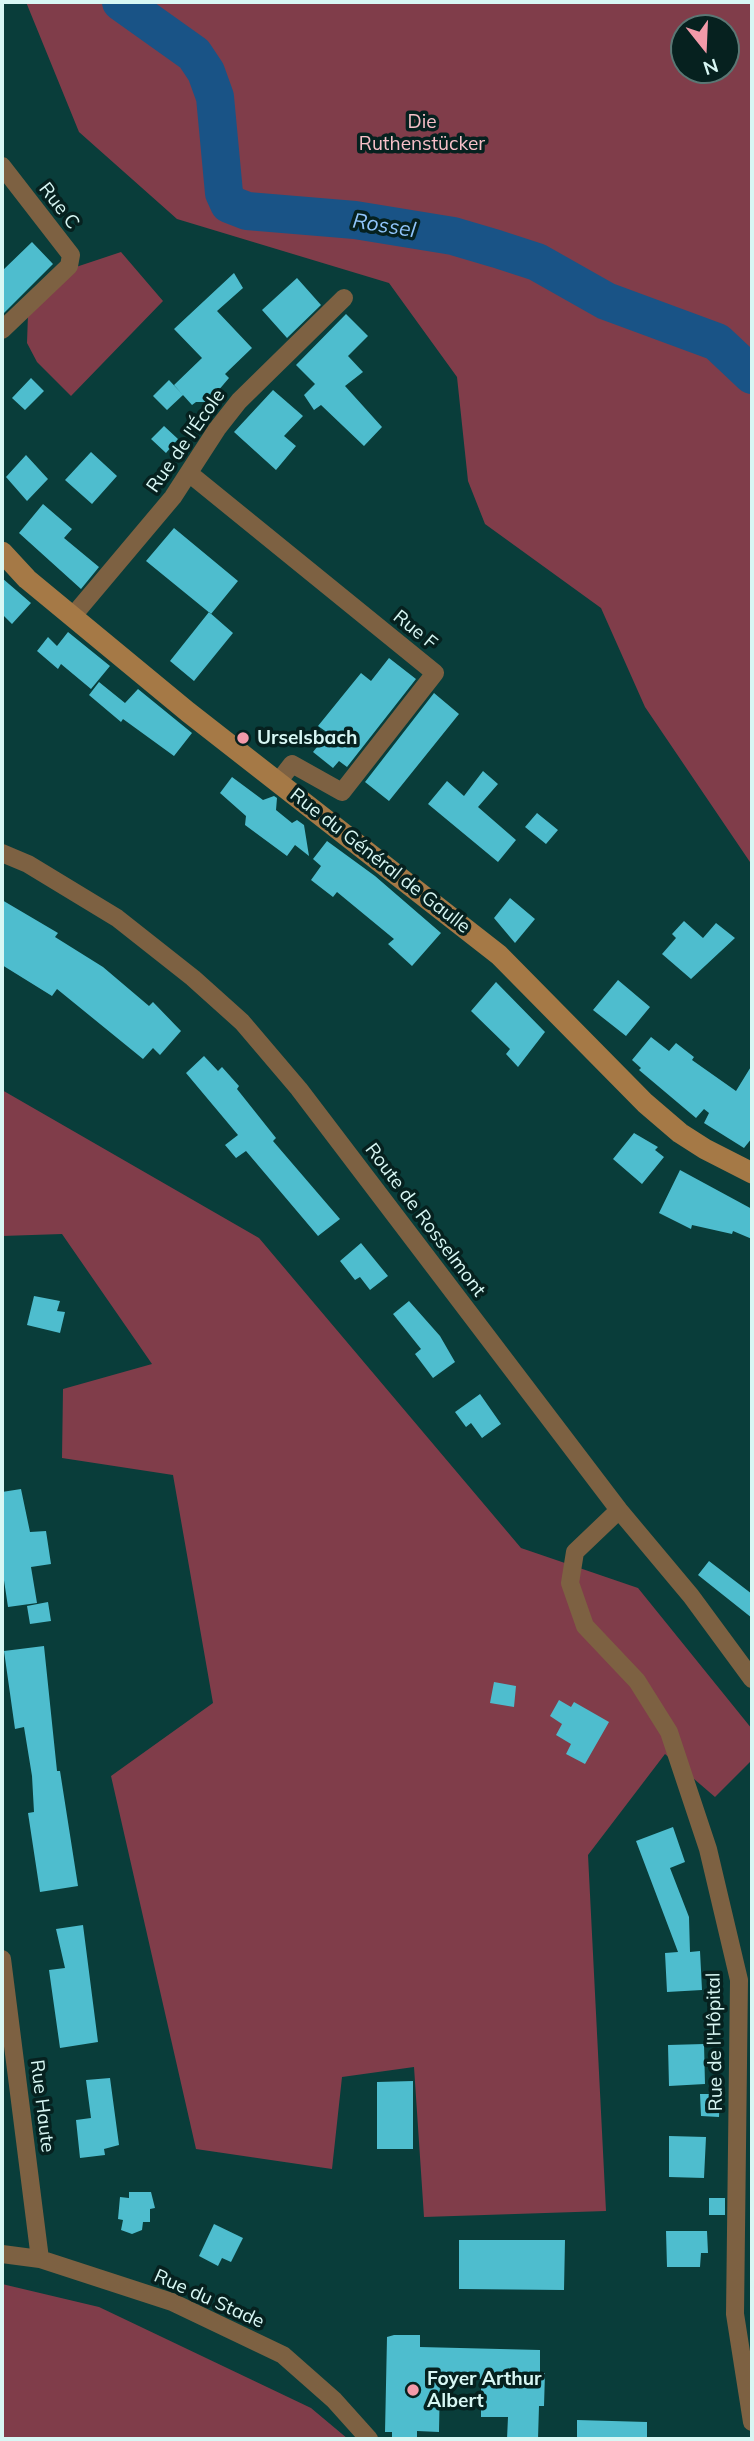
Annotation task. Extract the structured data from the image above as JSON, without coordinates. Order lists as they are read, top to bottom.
{
  "streets": {
    "main road": ["Rue du Général de Gaulle"],
    "street": [
      "Rue C",
      "Rue de l'École",
      "Rue F",
      "Route de Rosselmont",
      "Rue de l'Hôpital",
      "Rue Haute",
      "Rue du Stade"
    ]
  },
  "crossings": [
    ["Rue de l'École", "Rue F"],
    ["Rue de l'École", "Rue du Général de Gaulle"],
    ["Rue F", "Rue du Général de Gaulle"],
    ["Route de Rosselmont", "Rue de l'Hôpital"],
    ["Rue Haute", "Rue du Stade"]
  ],
  "water": ["Rossel"],
  "parks": ["Die Ruthenstücker"],
  "places": ["Urselsbach", "Foyer Arthur Albert"],
  "north": "bottom"
}
